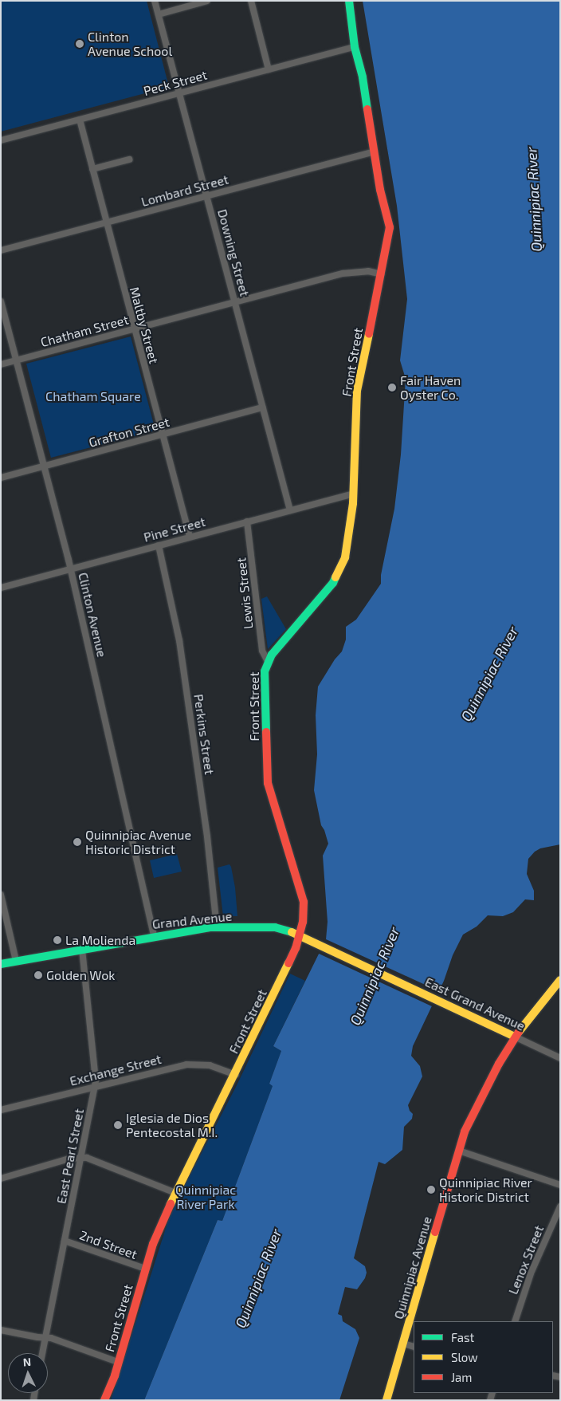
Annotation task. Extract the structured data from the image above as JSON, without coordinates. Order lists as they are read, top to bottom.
{
  "streets": {
    "street": [
      "Peck Street",
      "Lombard Street",
      "Downing Street",
      "Maltby Street",
      "Chatham Street",
      "Front Street",
      "Grafton Street",
      "Pine Street",
      "Lewis Street",
      "Clinton Avenue",
      "Perkins Street",
      "Grand Avenue",
      "East Grand Avenue",
      "Exchange Street",
      "East Pearl Street",
      "2nd Street",
      "Lenox Street",
      "Quinnipiac Avenue"
    ]
  },
  "crossings": [
    ["Peck Street", "Downing Street"],
    ["Peck Street", "Maltby Street"],
    ["Peck Street", "Front Street"],
    ["Lombard Street", "Downing Street"],
    ["Lombard Street", "Maltby Street"],
    ["Lombard Street", "Front Street"],
    ["Downing Street", "Chatham Street"],
    ["Downing Street", "Grafton Street"],
    ["Downing Street", "Pine Street"],
    ["Maltby Street", "Chatham Street"],
    ["Maltby Street", "Grafton Street"],
    ["Maltby Street", "Pine Street"],
    ["Chatham Street", "Front Street"],
    ["Chatham Street", "Clinton Avenue"],
    ["Front Street", "Pine Street"],
    ["Front Street", "Lewis Street"],
    ["Front Street", "Grand Avenue"],
    ["Front Street", "Exchange Street"],
    ["Front Street", "2nd Street"],
    ["Grafton Street", "Clinton Avenue"],
    ["Pine Street", "Lewis Street"],
    ["Pine Street", "Clinton Avenue"],
    ["Pine Street", "Perkins Street"],
    ["Clinton Avenue", "Grand Avenue"],
    ["Perkins Street", "Grand Avenue"],
    ["Grand Avenue", "East Grand Avenue"],
    ["Grand Avenue", "East Pearl Street"],
    ["East Grand Avenue", "Quinnipiac Avenue"],
    ["Exchange Street", "East Pearl Street"],
    ["East Pearl Street", "2nd Street"]
  ],
  "water": ["Quinnipiac River"],
  "parks": ["Chatham Square", "Quinnipiac River Park"],
  "places": [
    "Clinton Avenue School",
    "Fair Haven Oyster Co.",
    "Quinnipiac Avenue Historic District",
    "La Molienda",
    "Golden Wok",
    "Iglesia de Dios Pentecostal M.I.",
    "Quinnipiac River Historic District"
  ],
  "legend": ["Fast", "Slow", "Jam"],
  "north": "top"
}
